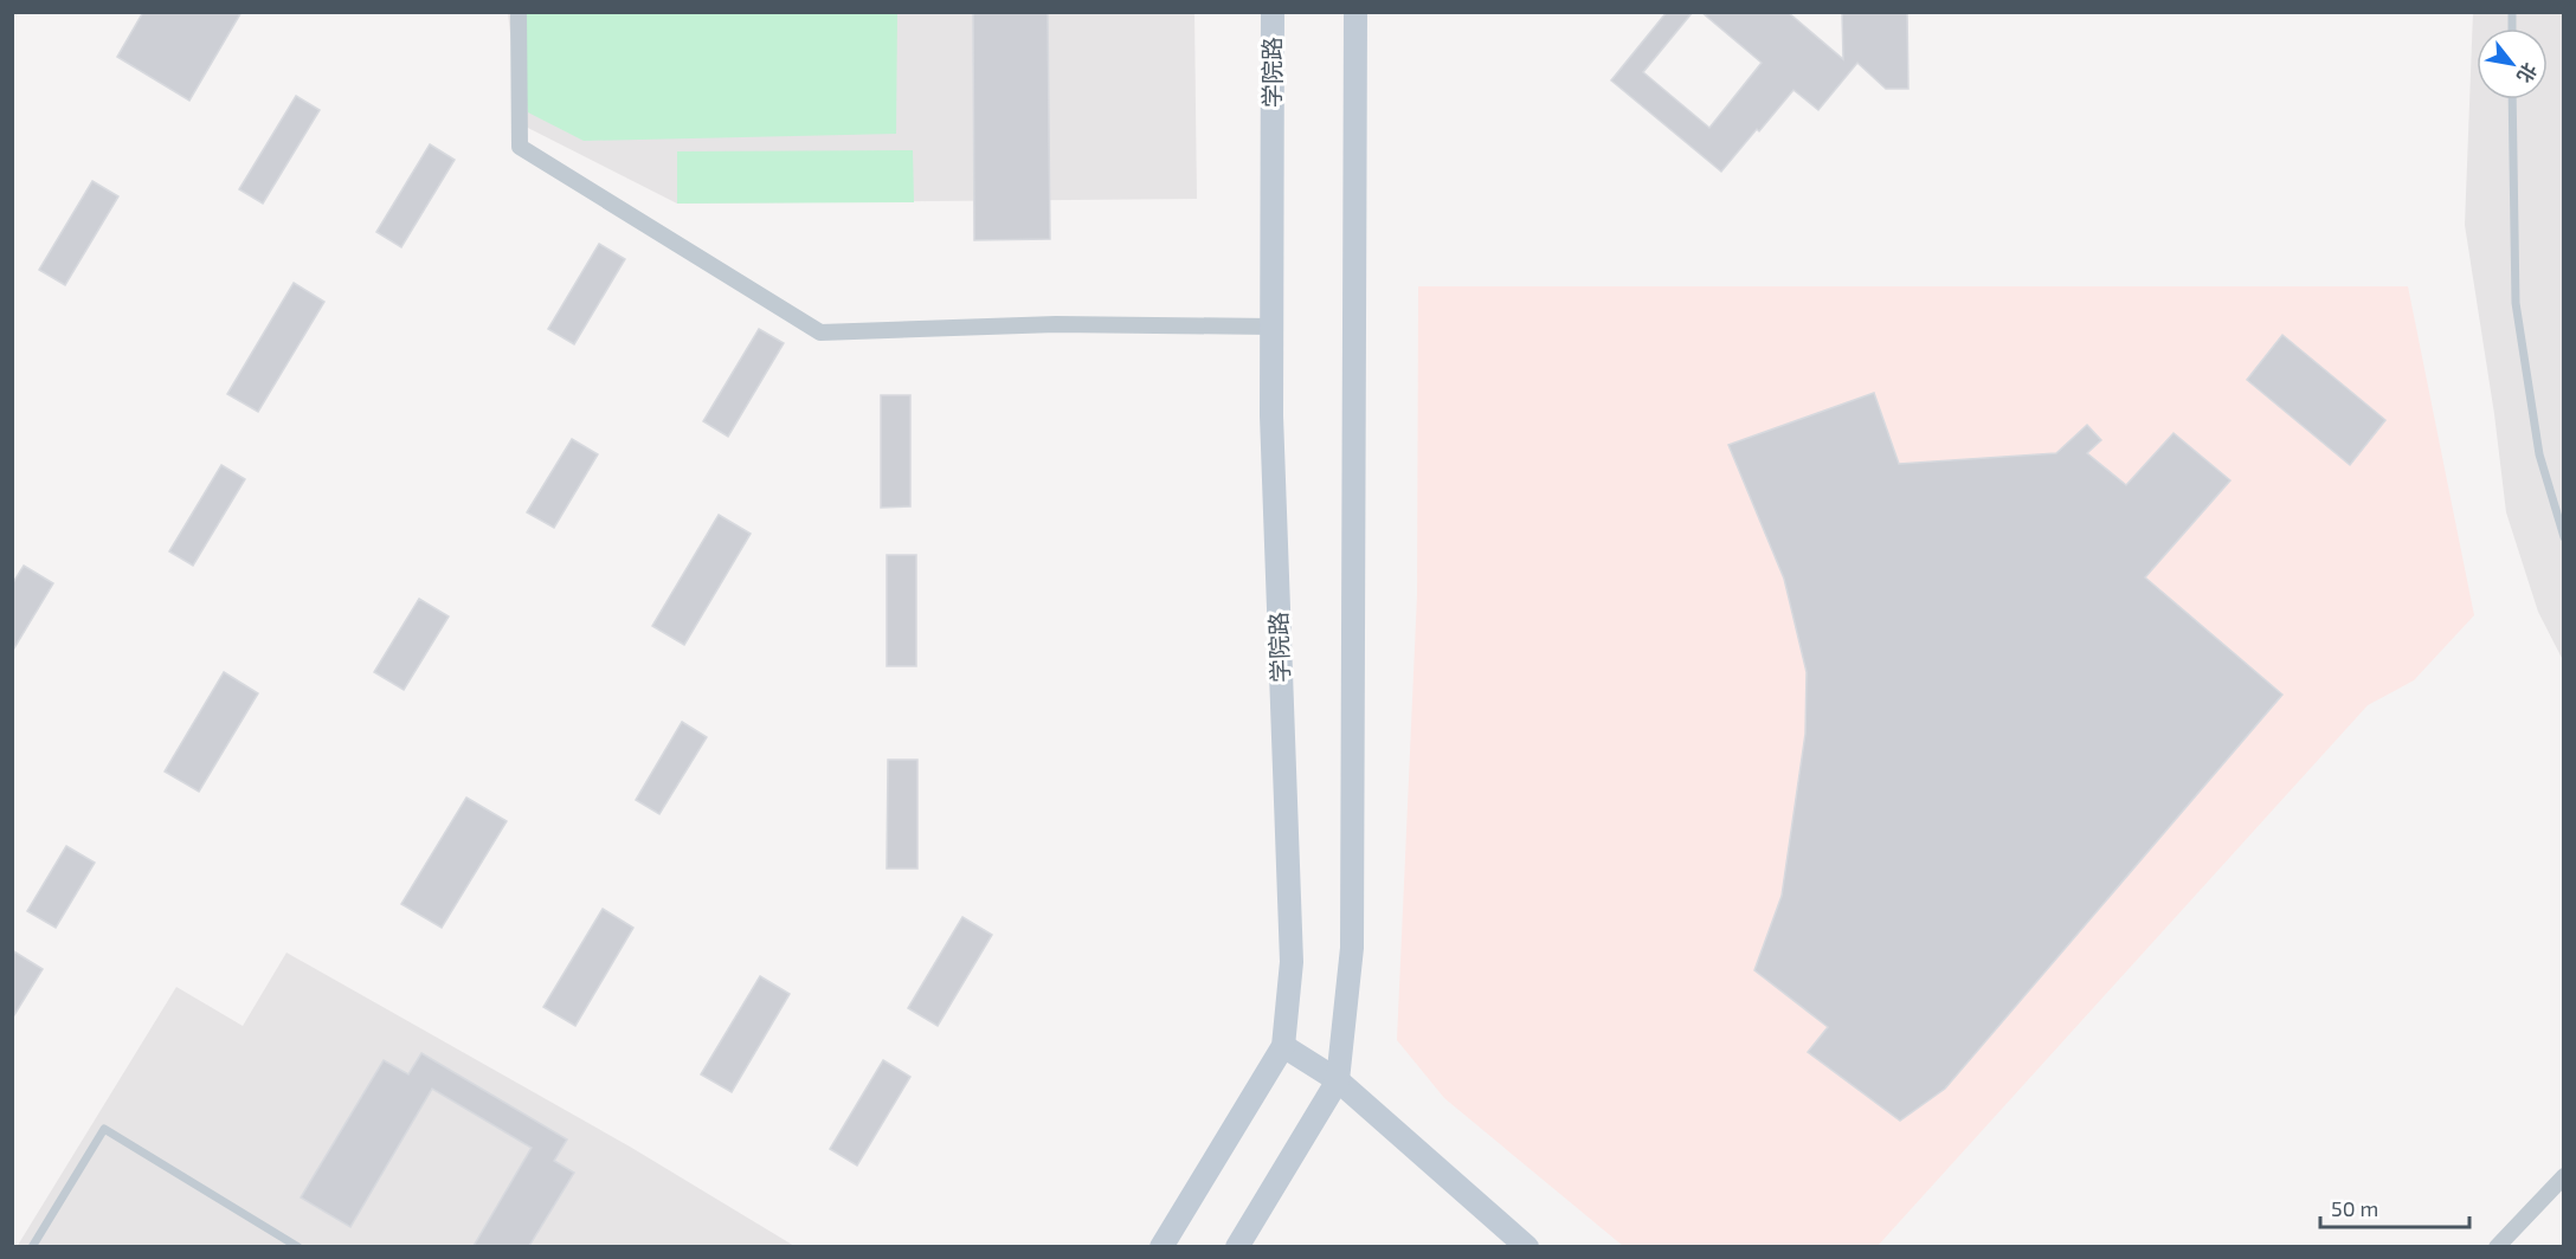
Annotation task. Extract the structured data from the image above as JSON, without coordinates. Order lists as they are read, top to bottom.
{
  "streets": {
    "main road": ["学院路"]
  },
  "scale_bar": "50 m",
  "north": "bottom right"
}
